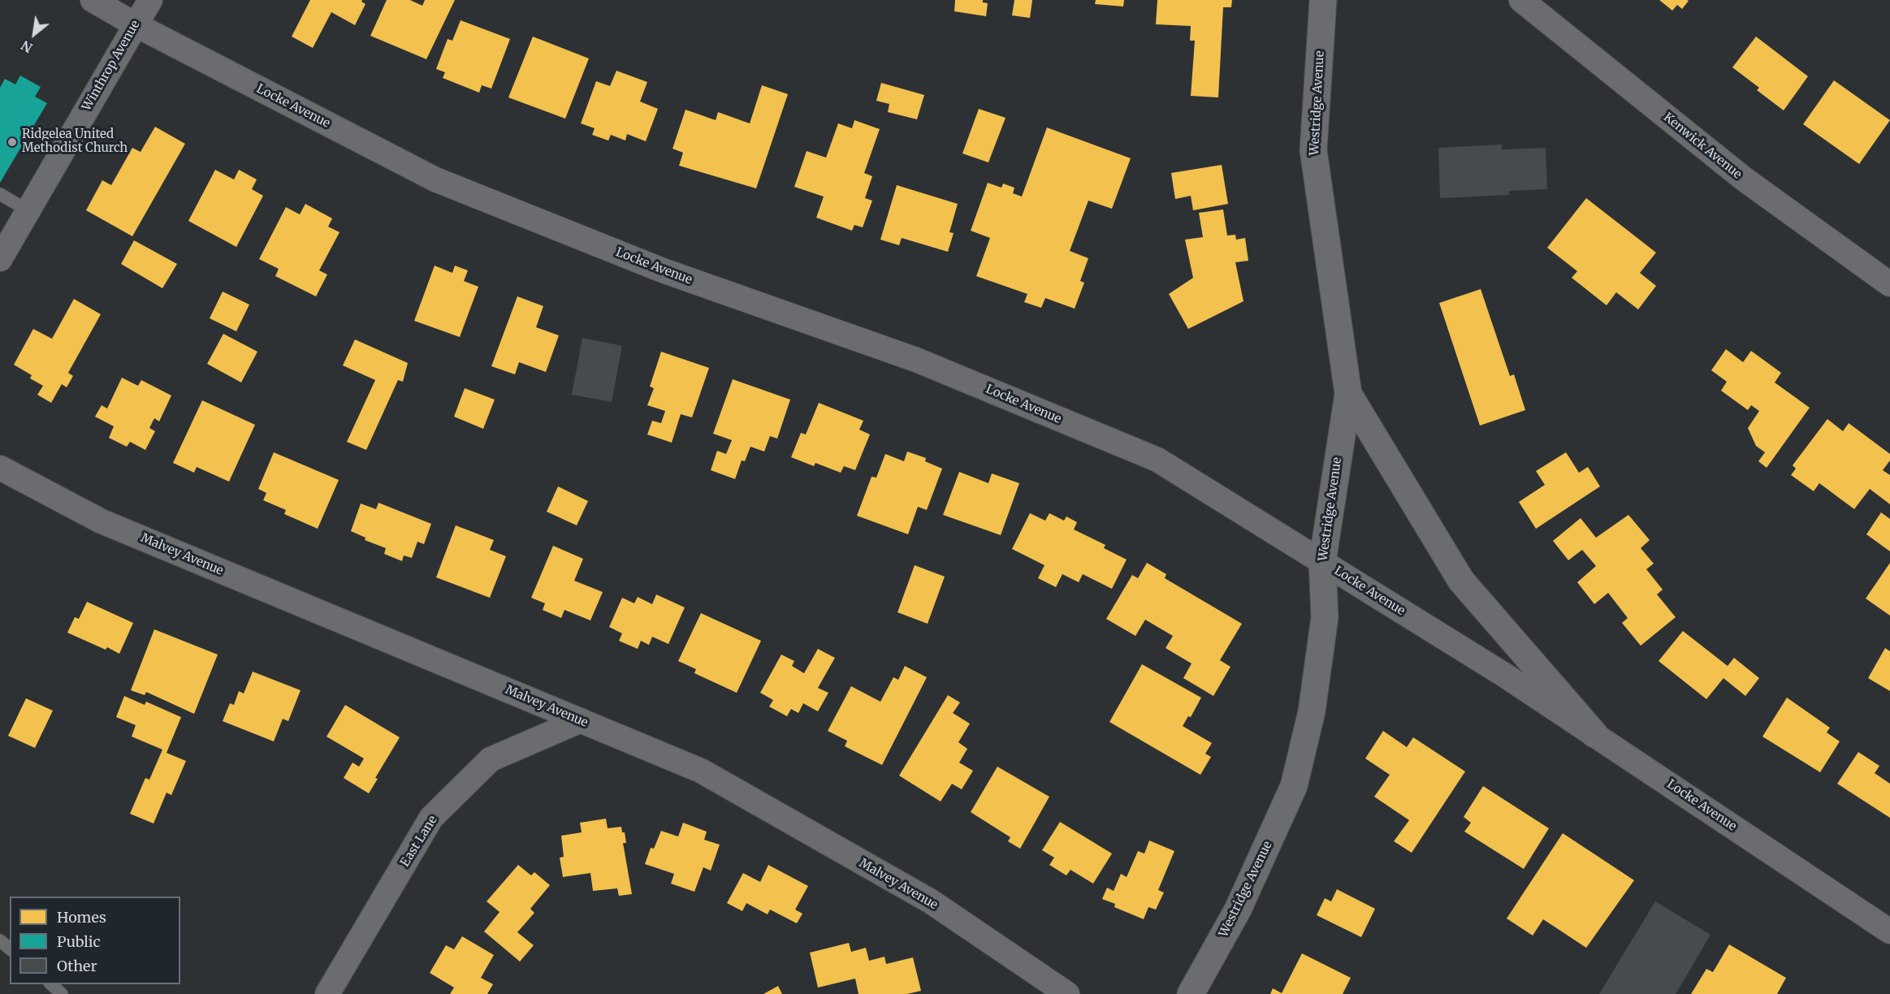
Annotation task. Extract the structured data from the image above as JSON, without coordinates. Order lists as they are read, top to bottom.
{
  "streets": {
    "street": [
      "Winthrop Avenue",
      "Westridge Avenue",
      "Locke Avenue",
      "Kenwick Avenue",
      "Malvey Avenue",
      "East Lane"
    ]
  },
  "crossings": [
    ["Winthrop Avenue", "Locke Avenue"],
    ["Westridge Avenue", "Locke Avenue"],
    ["Malvey Avenue", "East Lane"]
  ],
  "places": ["Ridgelea United Methodist Church"],
  "legend": ["Homes", "Public", "Other"],
  "north": "bottom left"
}
